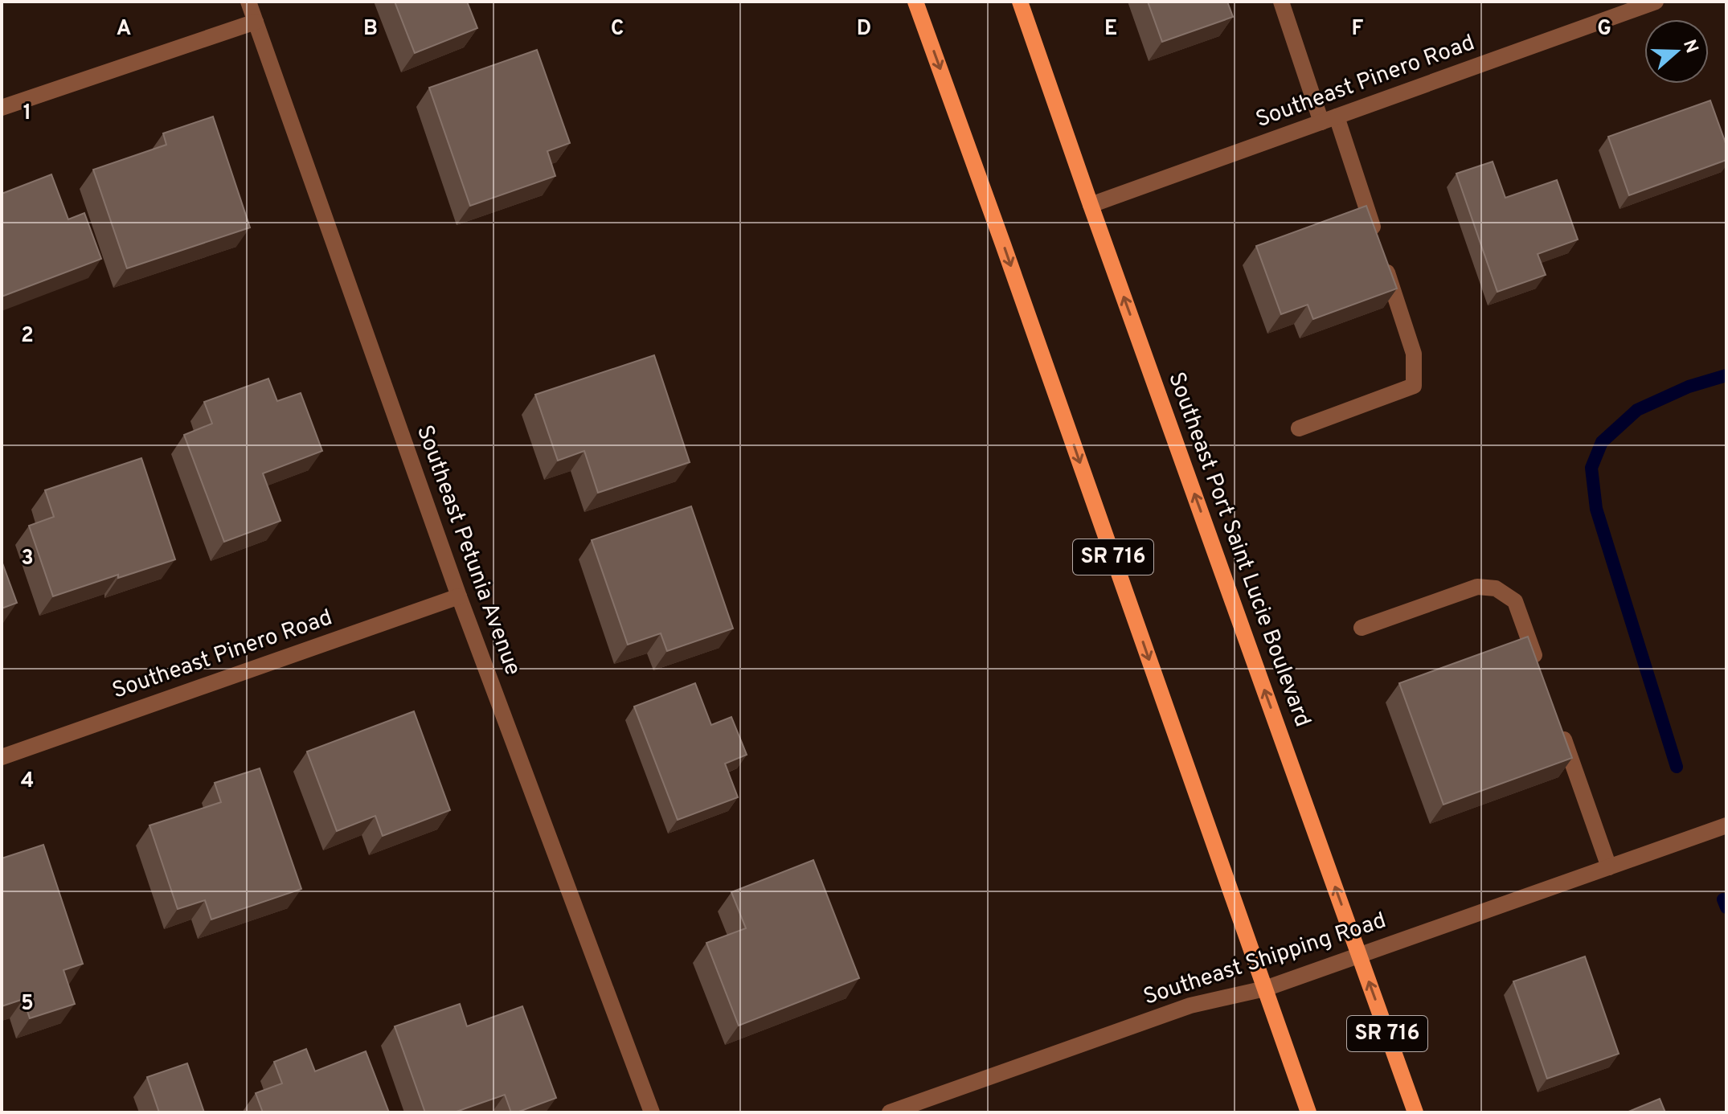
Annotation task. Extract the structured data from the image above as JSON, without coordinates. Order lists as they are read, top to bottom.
{
  "streets": {
    "main road": ["Southeast Port Saint Lucie Boulevard", "SR 716"],
    "street": ["Southeast Pinero Road", "Southeast Petunia Avenue", "Southeast Shipping Road"]
  },
  "crossings": [
    ["Southeast Pinero Road", "Southeast Port Saint Lucie Boulevard"],
    ["Southeast Pinero Road", "Southeast Petunia Avenue"],
    ["Southeast Port Saint Lucie Boulevard", "Southeast Shipping Road"],
    ["SR 716", "Southeast Shipping Road"]
  ],
  "north": "right",
  "grid": {
    "columns": [
      "A",
      "B",
      "C",
      "D",
      "E",
      "F",
      "G"
    ],
    "rows": [
      "1",
      "2",
      "3",
      "4",
      "5"
    ]
  }
}
